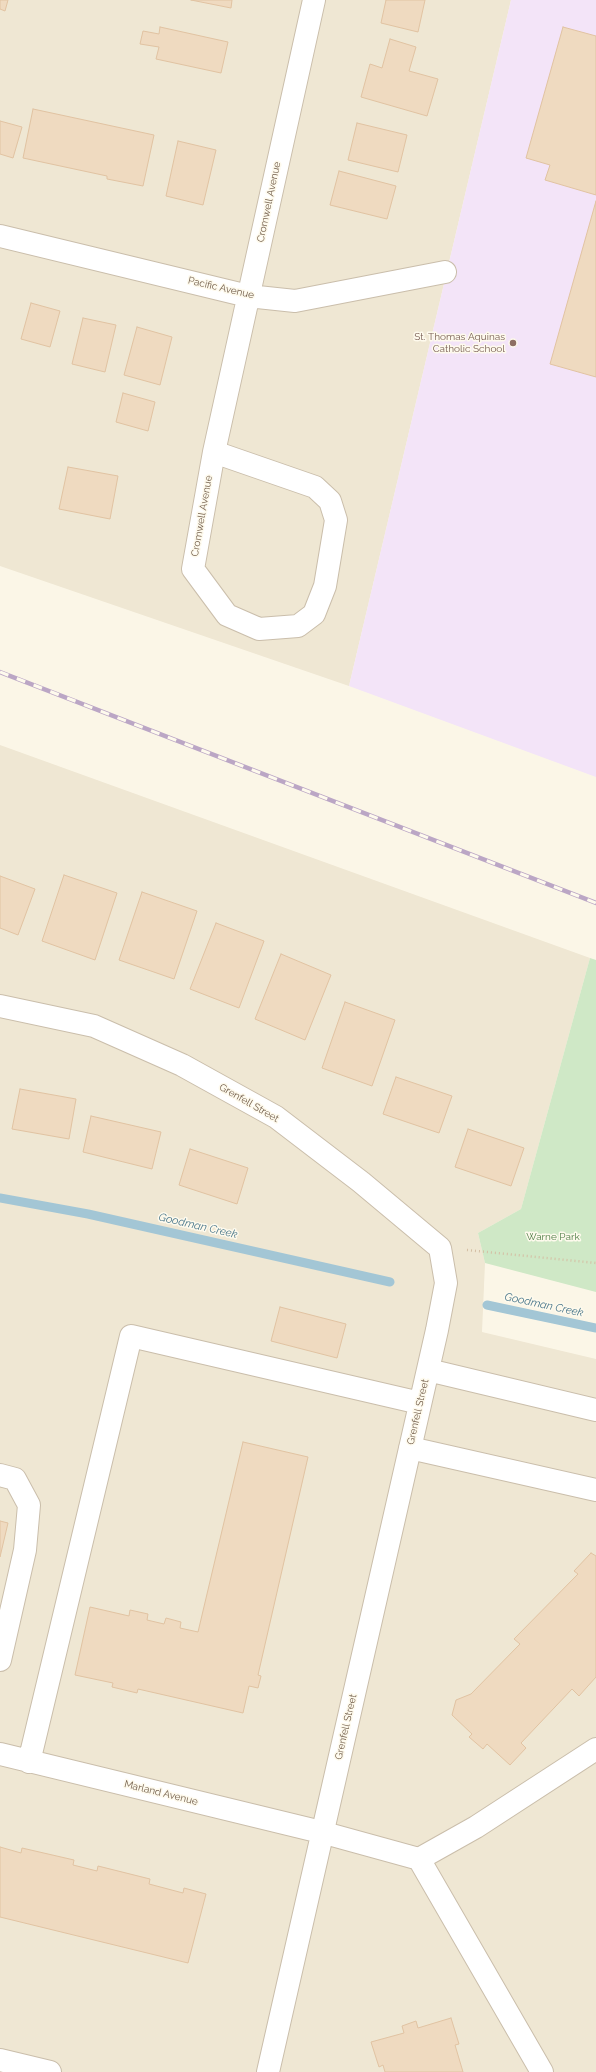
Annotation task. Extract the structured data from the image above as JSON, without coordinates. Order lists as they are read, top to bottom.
{
  "streets": {
    "street": [
      "Cromwell Avenue",
      "Pacific Avenue",
      "Grenfell Street",
      "Marland Avenue"
    ]
  },
  "crossings": [
    ["Cromwell Avenue", "Pacific Avenue"],
    ["Grenfell Street", "Marland Avenue"]
  ],
  "water": ["Goodman Creek"],
  "parks": ["Warne Park"],
  "places": ["St. Thomas Aquinas Catholic School"]
}
